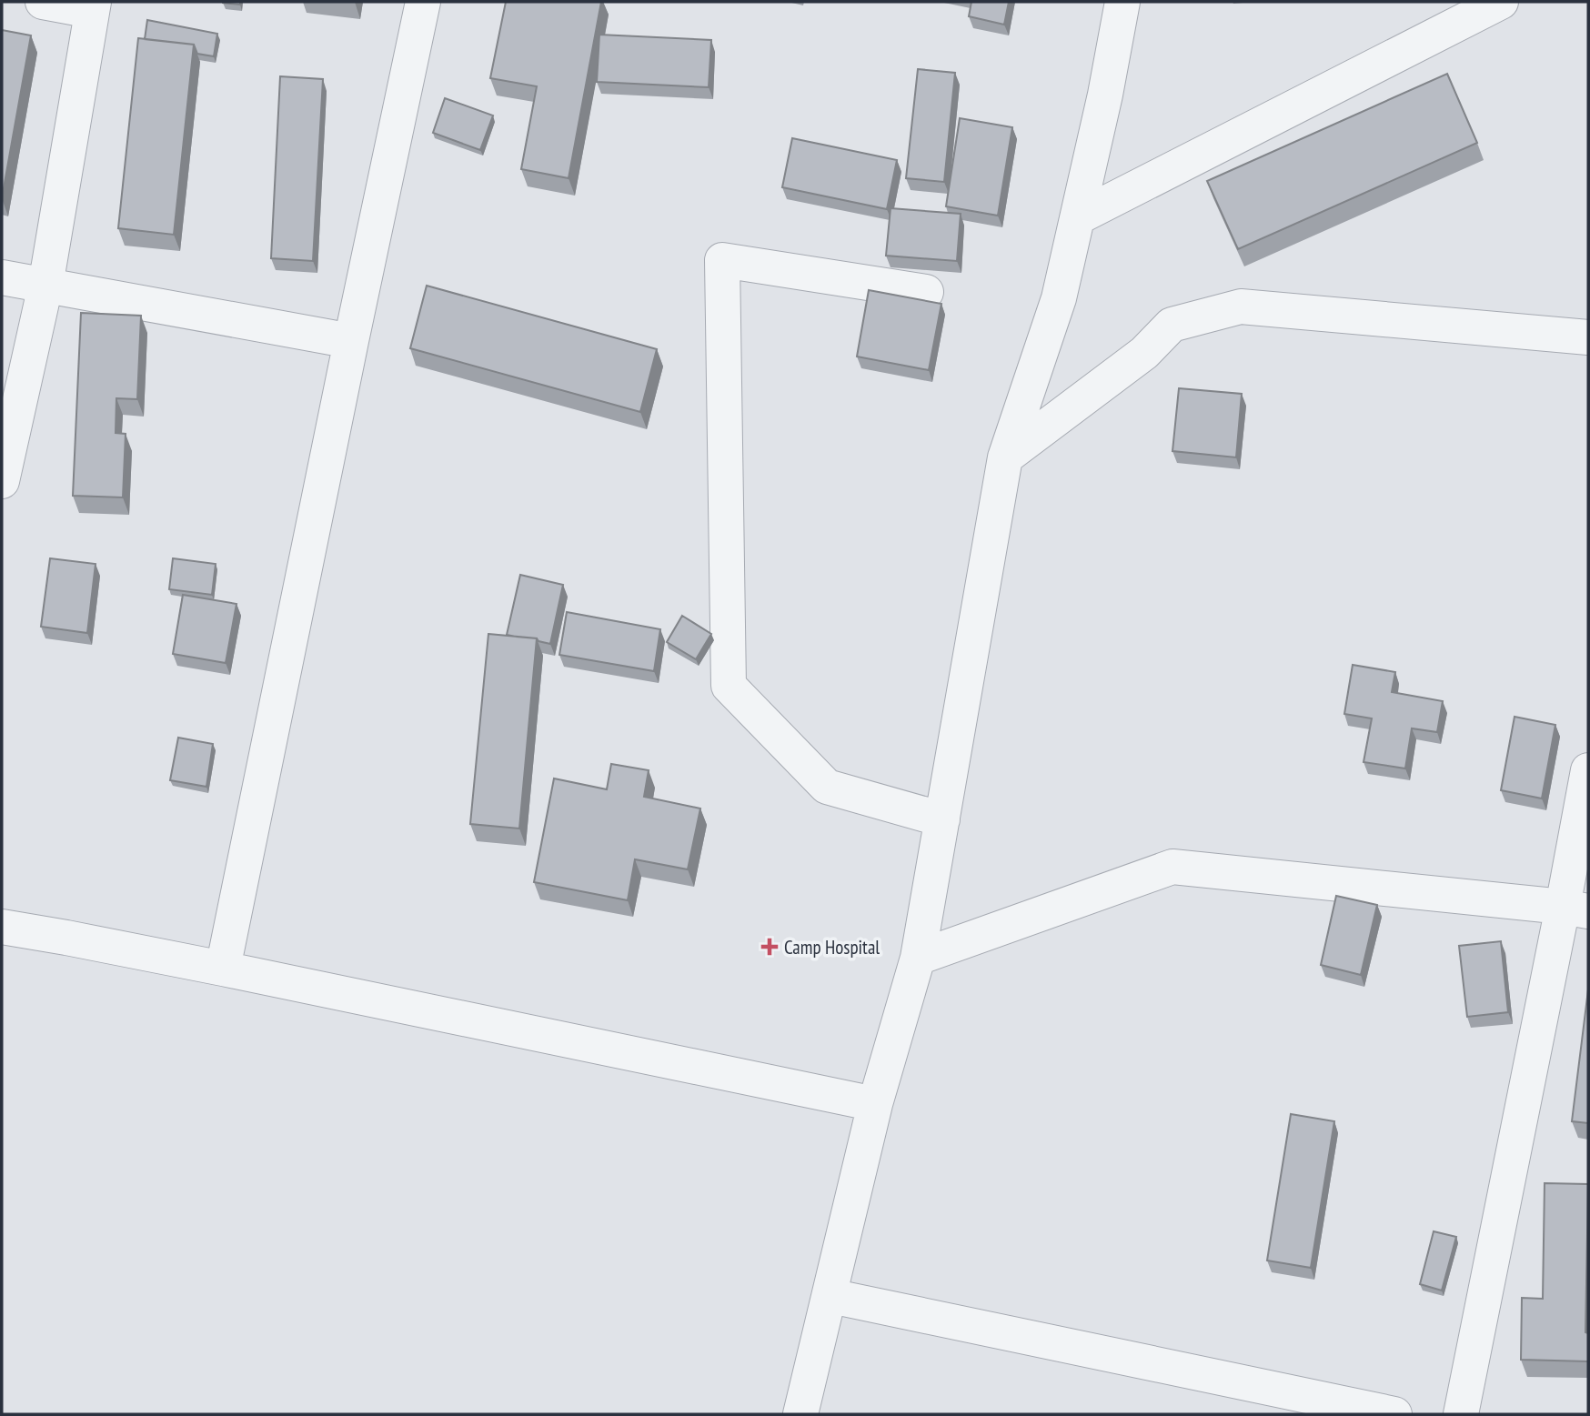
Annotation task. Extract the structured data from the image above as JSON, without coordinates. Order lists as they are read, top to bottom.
{
  "places": {
    "health": ["Camp Hospital"]
  }
}
